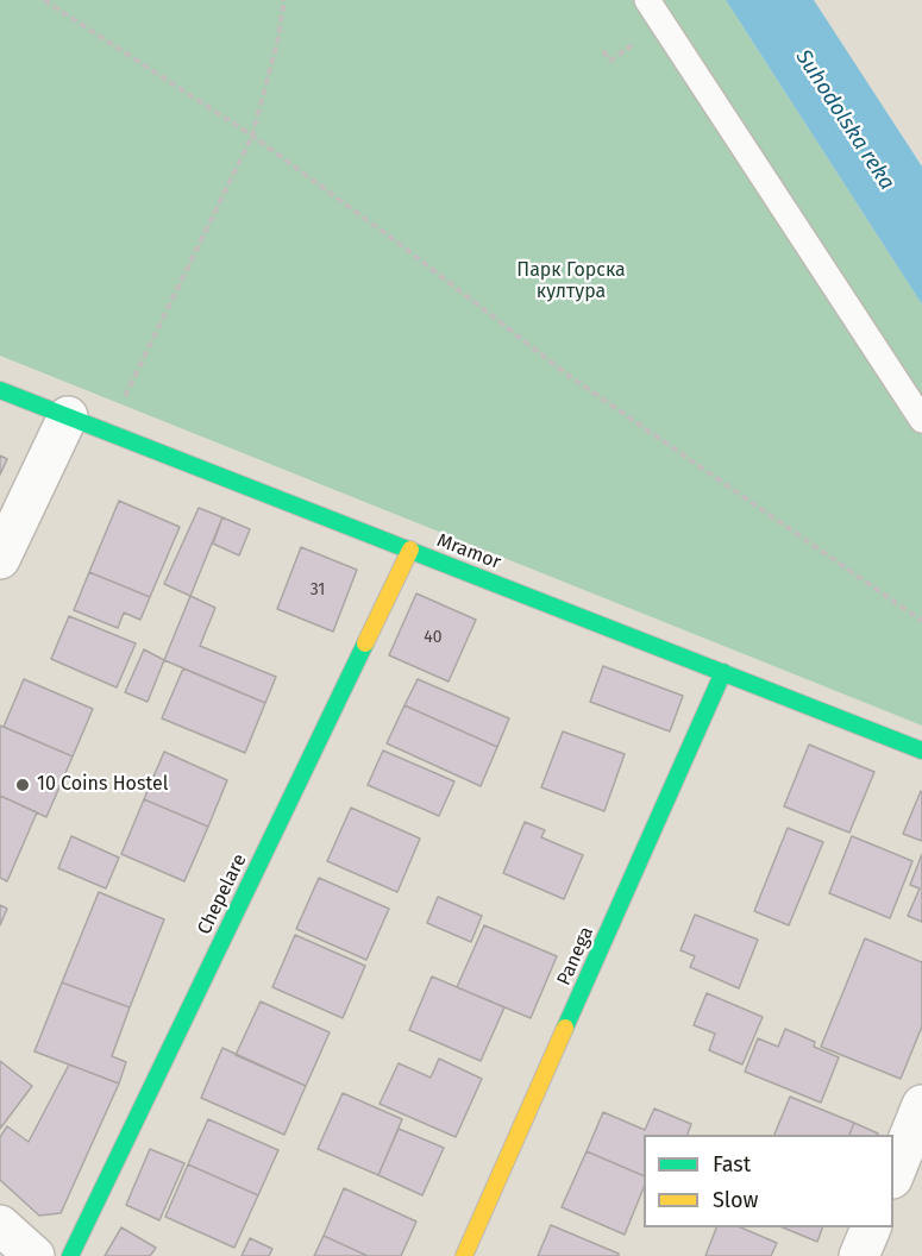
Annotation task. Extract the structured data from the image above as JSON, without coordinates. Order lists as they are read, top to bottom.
{
  "streets": {
    "street": ["Mramor", "Chepelare", "Panega"]
  },
  "crossings": [
    ["Mramor", "Chepelare"],
    ["Mramor", "Panega"]
  ],
  "water": ["Suhodolska reka"],
  "parks": ["Парк Горска култура"],
  "places": ["10 Coins Hostel"],
  "house_numbers": ["31", "40"],
  "legend": ["Fast", "Slow"]
}
